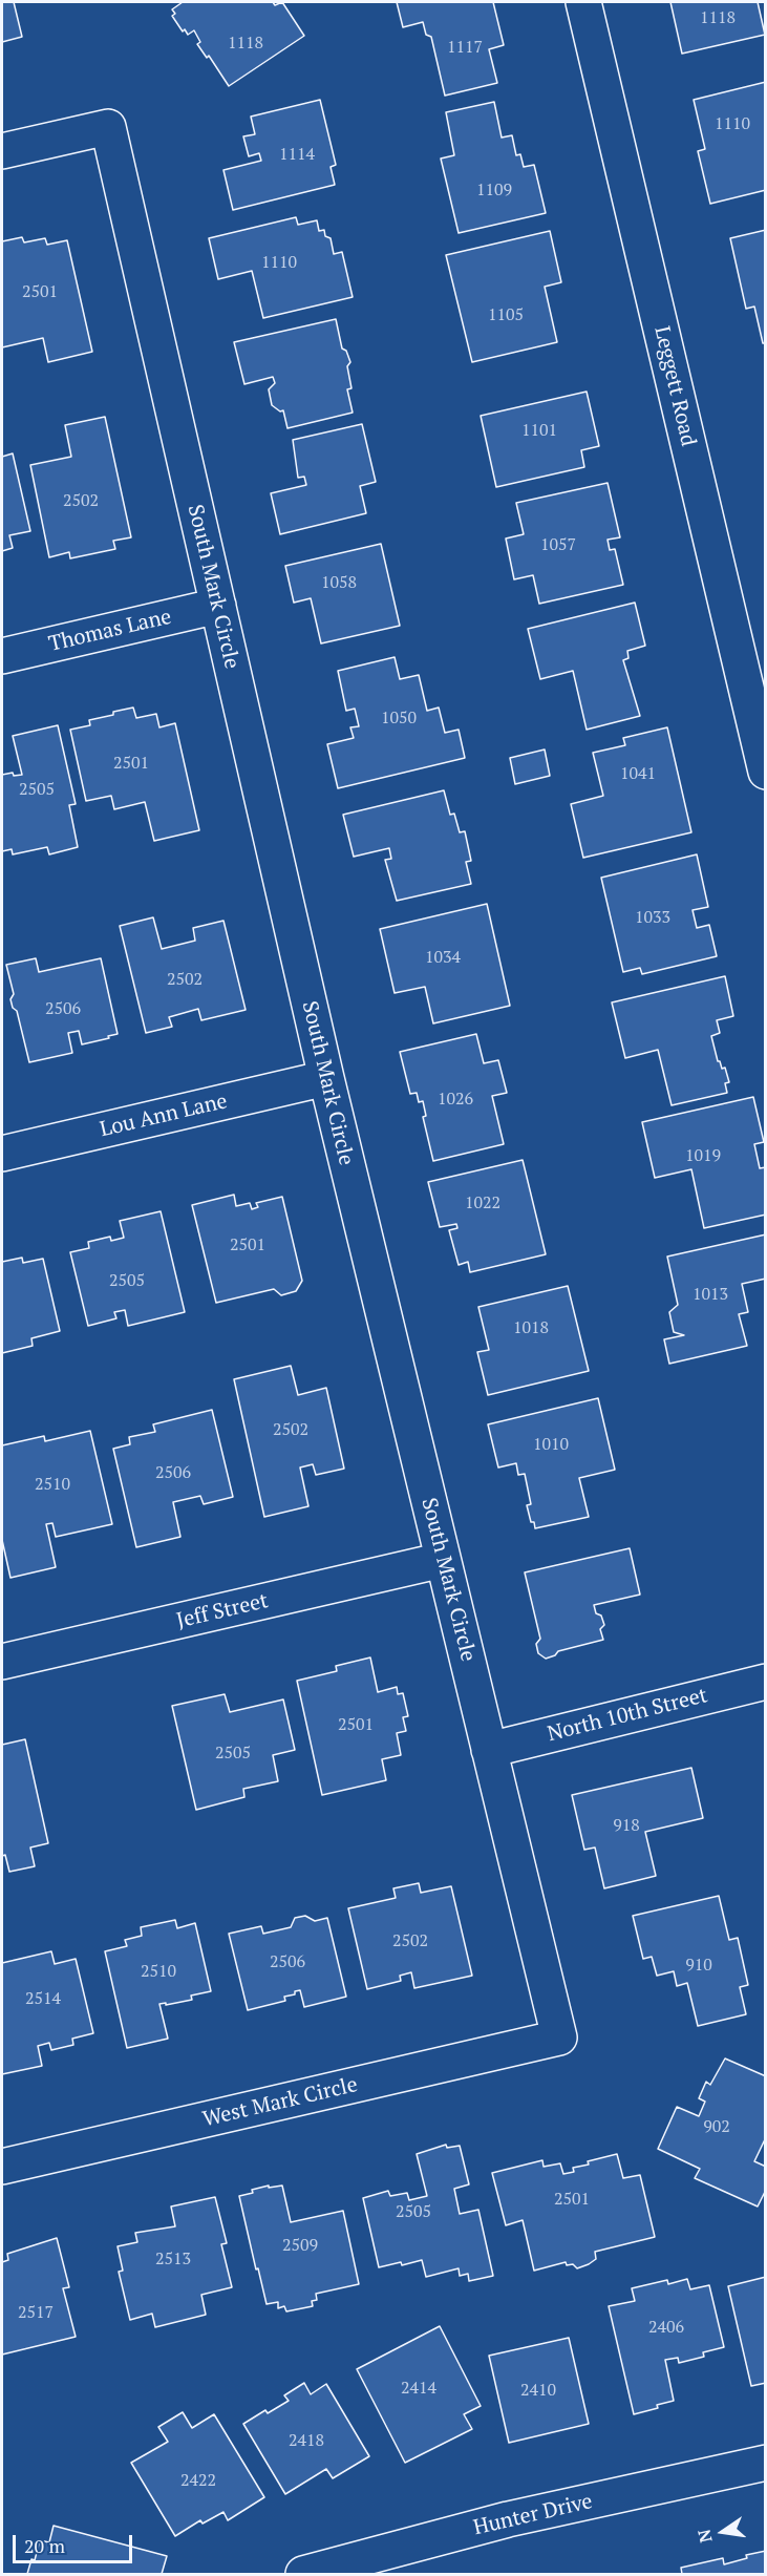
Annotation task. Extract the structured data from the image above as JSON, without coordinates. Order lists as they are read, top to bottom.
{
  "streets": {
    "street": [
      "Leggett Road",
      "South Mark Circle",
      "Thomas Lane",
      "Lou Ann Lane",
      "Jeff Street",
      "North 10th Street",
      "West Mark Circle",
      "Hunter Drive"
    ]
  },
  "crossings": [
    ["South Mark Circle", "Thomas Lane"],
    ["South Mark Circle", "Lou Ann Lane"],
    ["South Mark Circle", "Jeff Street"],
    ["South Mark Circle", "North 10th Street"],
    ["South Mark Circle", "West Mark Circle"]
  ],
  "house_numbers": [
    "1118",
    "1118",
    "1117",
    "1110",
    "1114",
    "1109",
    "1110",
    "2501",
    "1105",
    "1101",
    "2502",
    "1057",
    "1058",
    "1050",
    "2501",
    "1041",
    "2505",
    "1033",
    "1034",
    "2502",
    "2506",
    "1026",
    "1019",
    "1022",
    "2501",
    "2505",
    "1013",
    "1018",
    "2502",
    "1010",
    "2506",
    "2510",
    "2501",
    "2505",
    "918",
    "2502",
    "2506",
    "910",
    "2510",
    "2514",
    "902",
    "2501",
    "2505",
    "2509",
    "2513",
    "2517",
    "2406",
    "2414",
    "2410",
    "2418",
    "2422"
  ],
  "scale_bar": "20 m",
  "north": "left"
}
